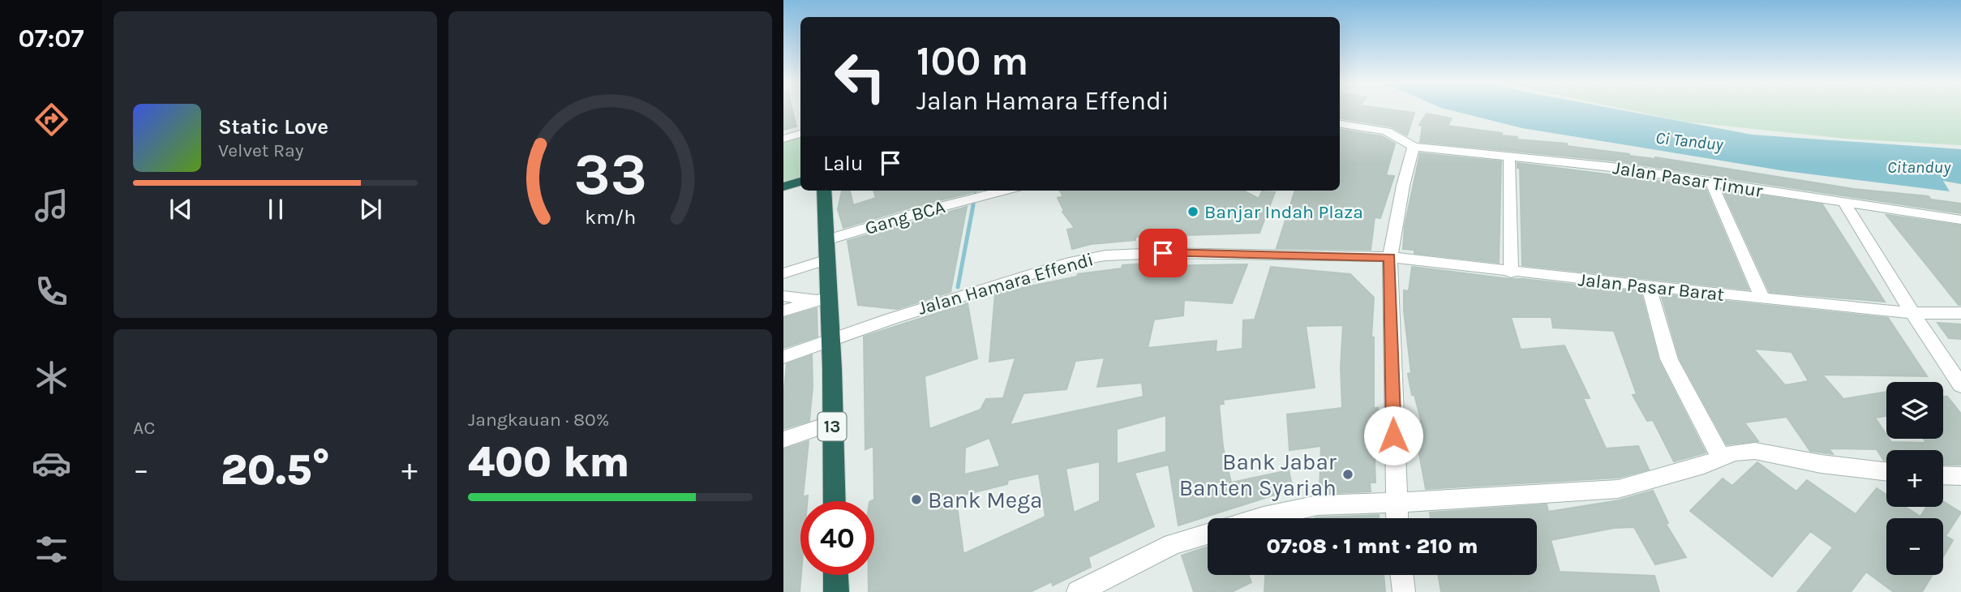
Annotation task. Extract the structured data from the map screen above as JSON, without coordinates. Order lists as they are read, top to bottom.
{
  "streets": {
    "highway": ["13"],
    "street": [
      "Jalan Pasar Timur",
      "Gang BCA",
      "Jalan Hamara Effendi",
      "Jalan Pasar Barat"
    ]
  },
  "crossings": [
    ["Gang BCA", "13"],
    ["Jalan Hamara Effendi", "Jalan Pasar Barat"],
    ["Jalan Hamara Effendi", "13"]
  ],
  "water": ["Ci Tanduy", "Citanduy"],
  "places": ["Banjar Indah Plaza", "Bank Jabar Banten Syariah", "Bank Mega"],
  "page": {
    "tabs": "07:07",
    "turn": ["100 m", "Jalan Hamara Effendi"],
    "song": ["Static Love", "Velvet Ray"],
    "then": "Lalu",
    "tile": [
      "AC",
      ["Jangkauan · 80%", "400 km"]
    ],
    "map_buttons": ["+", "−"],
    "heat": ["−", "20.5°", "+"],
    "limit": "40",
    "trip": "07:08 · 1 mnt · 210 m",
    "gauge": ["33", "km/h"]
  }
}
